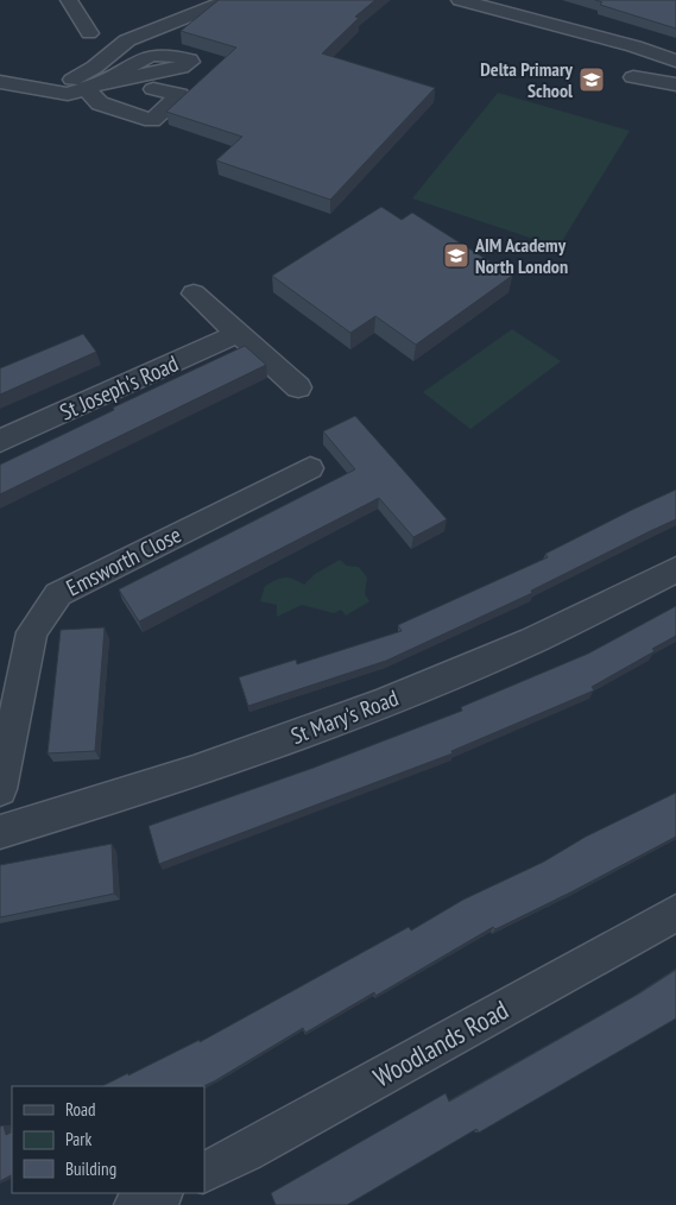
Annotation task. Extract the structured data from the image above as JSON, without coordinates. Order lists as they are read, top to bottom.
{
  "streets": {
    "street": [
      "St Joseph's Road",
      "Emsworth Close",
      "St Mary's Road",
      "Woodlands Road"
    ]
  },
  "places": {
    "school or university": ["Delta Primary School", "AIM Academy North London"]
  },
  "legend": ["Road", "Park", "Building"]
}
